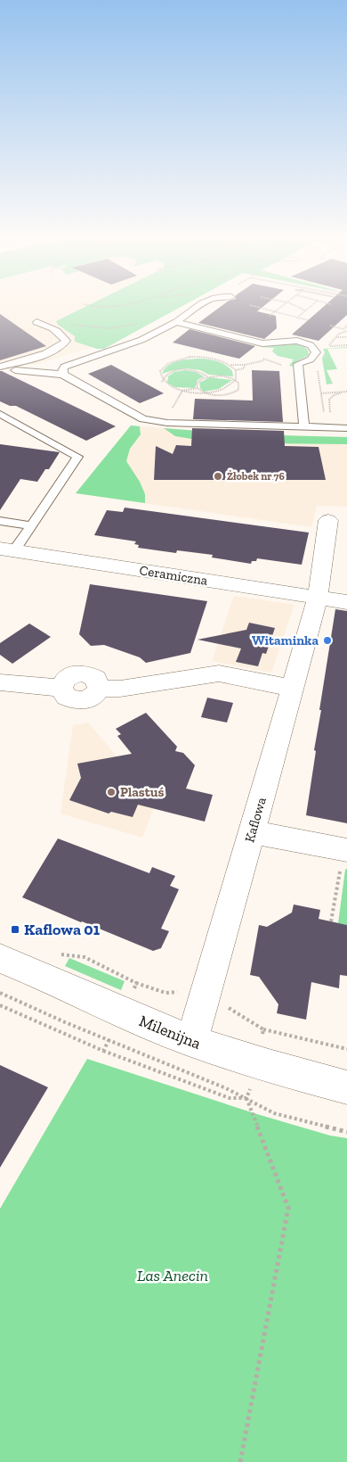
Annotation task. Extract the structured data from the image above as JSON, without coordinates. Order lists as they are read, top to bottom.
{
  "streets": {
    "street": ["Ceramiczna", "Kaflowa", "Milenijna"]
  },
  "crossings": [
    ["Ceramiczna", "Kaflowa"],
    ["Kaflowa", "Milenijna"]
  ],
  "parks": ["Las Anecin"],
  "places": {
    "other": ["Żłobek nr 76", "Witaminka", "Plastuś"],
    "transit": ["Kaflowa 01"]
  }
}
